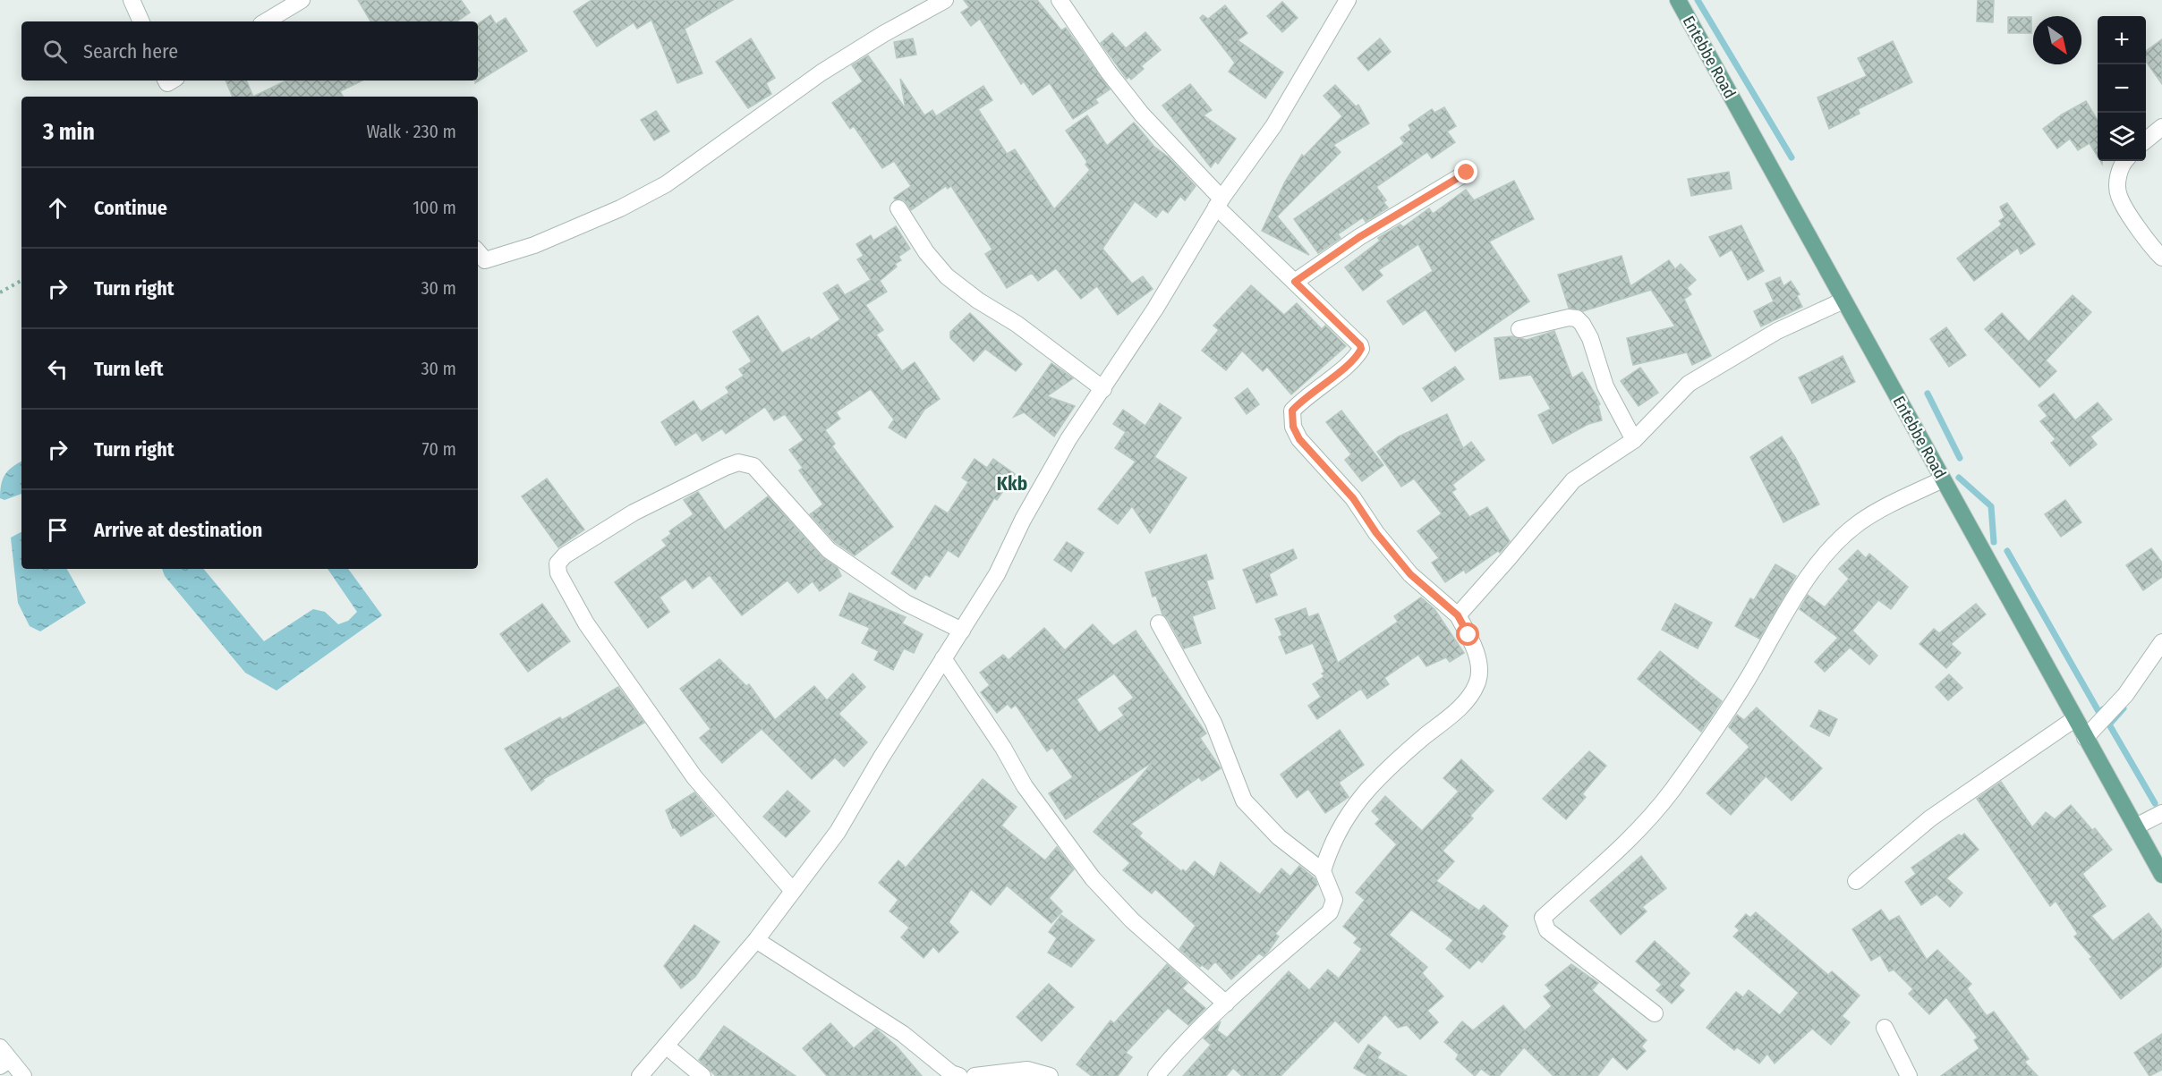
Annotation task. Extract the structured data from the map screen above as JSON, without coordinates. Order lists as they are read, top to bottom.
{
  "streets": {
    "main road": ["Entebbe Road"]
  },
  "districts": ["Kkb"],
  "north": "bottom right",
  "page": {
    "map_buttons": ["+", "−"],
    "search": "Search here",
    "heading": ["3 min", "Walk · 230 m"],
    "list": [
      ["Continue", "100 m"],
      ["Turn right", "30 m"],
      ["Turn left", "30 m"],
      ["Turn right", "70 m"],
      "Arrive at destination"
    ]
  }
}
